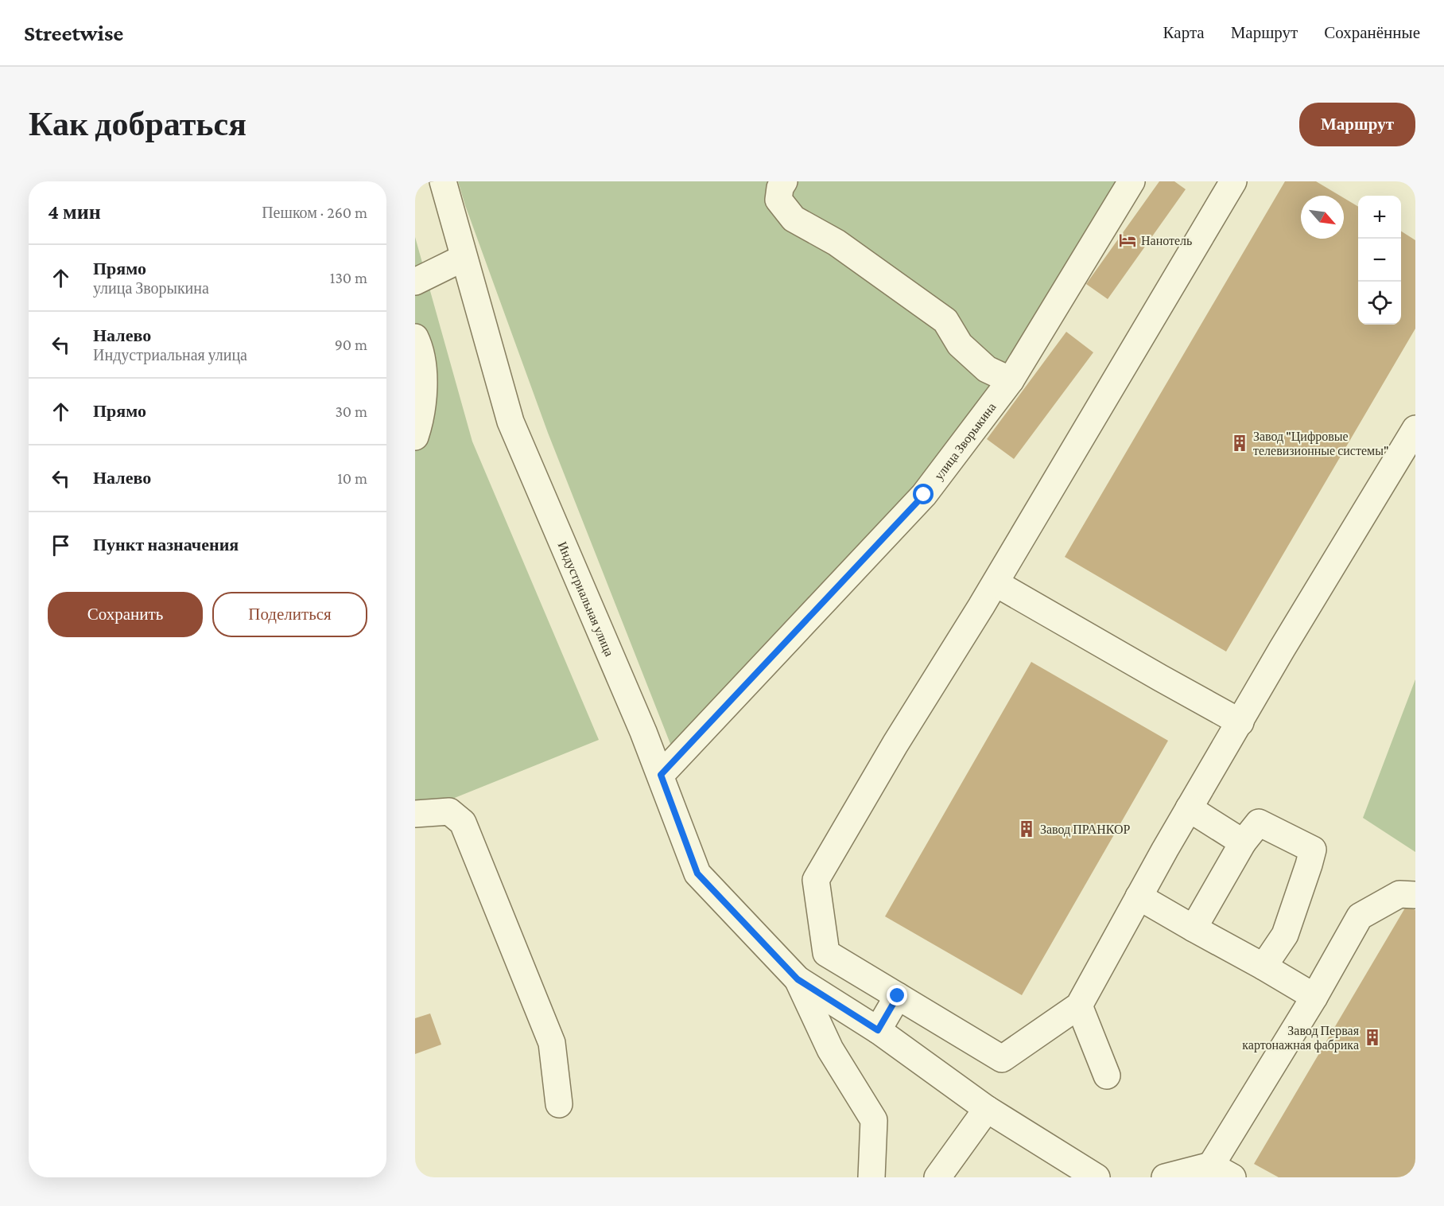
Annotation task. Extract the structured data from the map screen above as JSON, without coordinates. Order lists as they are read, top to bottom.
{
  "streets": {
    "street": ["улица Зворыкина", "Индустриальная улица"]
  },
  "crossings": [
    ["улица Зворыкина", "Индустриальная улица"]
  ],
  "places": {
    "hotel": ["Нанотель"],
    "building": ["Завод \"Цифровые телевизионные системы\"", "Завод ПРАНКОР", "Завод Первая картонажная фабрика"]
  },
  "north": "bottom right",
  "page": {
    "header": "Streetwise",
    "nav": ["Карта", "Маршрут", "Сохранённые"],
    "buttons": [
      "Маршрут",
      ["Сохранить", "Поделиться"]
    ],
    "title": "Как добраться",
    "heading": ["4 мин", "Пешком · 260 m"],
    "map_buttons": ["+", "−"],
    "list": [
      ["Прямо", "улица Зворыкина", "130 m"],
      ["Налево", "Индустриальная улица", "90 m"],
      ["Прямо", "30 m"],
      ["Налево", "10 m"],
      "Пункт назначения"
    ]
  }
}
